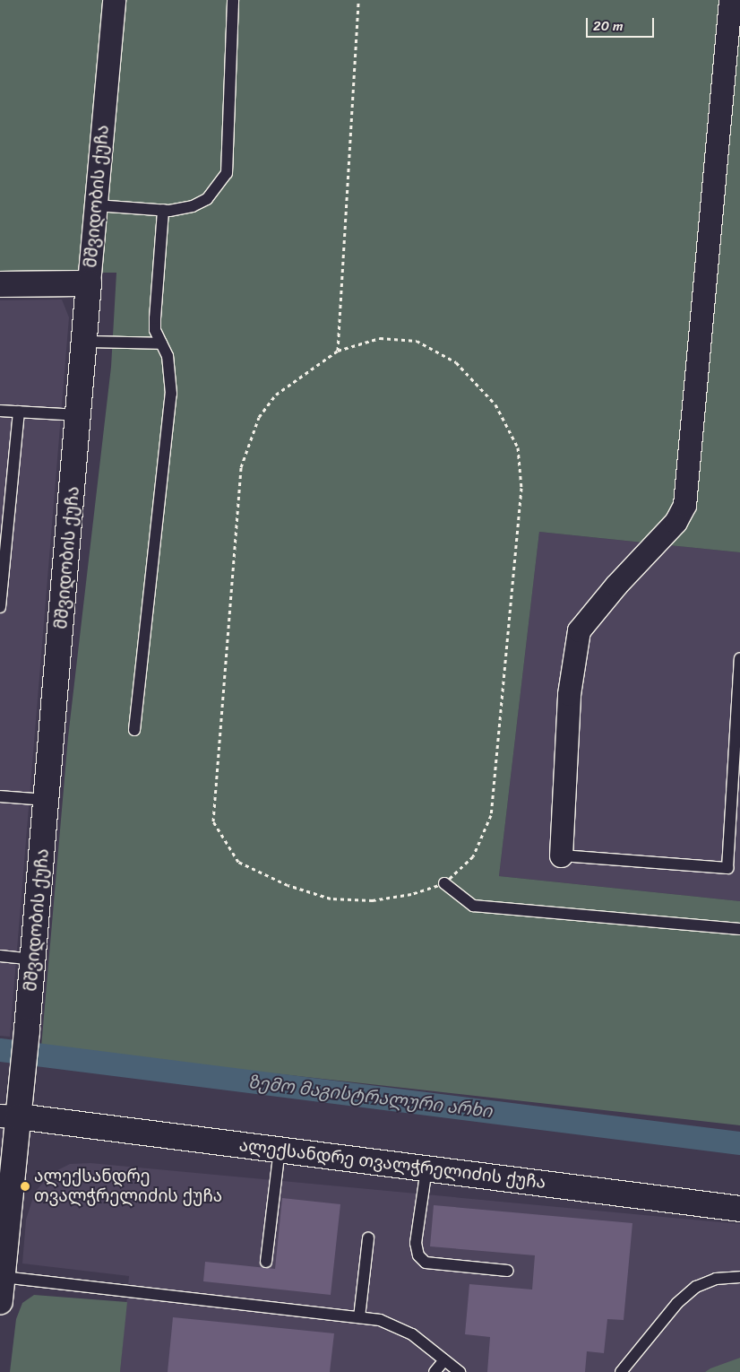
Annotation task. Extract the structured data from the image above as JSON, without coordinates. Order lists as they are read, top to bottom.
{
  "streets": {
    "street": ["მშვიდობის ქუჩა", "ალექსანდრე თვალჭრელიძის ქუჩა"]
  },
  "crossings": [
    ["მშვიდობის ქუჩა", "ალექსანდრე თვალჭრელიძის ქუჩა"]
  ],
  "water": ["ზემო მაგისტრალური არხი"],
  "places": ["ალექსანდრე თვალჭრელიძის ქუჩა"],
  "scale_bar": "20 m"
}
